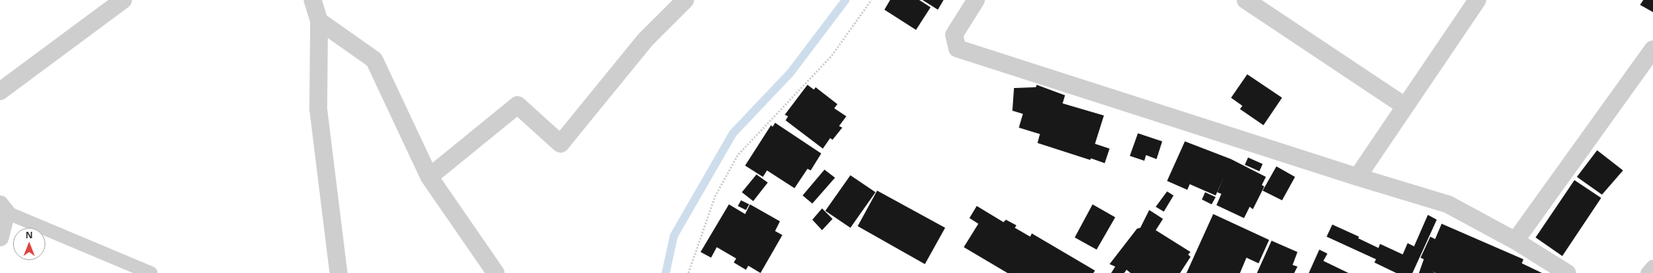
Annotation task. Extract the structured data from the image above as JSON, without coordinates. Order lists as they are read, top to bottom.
{
  "north": "top"
}
